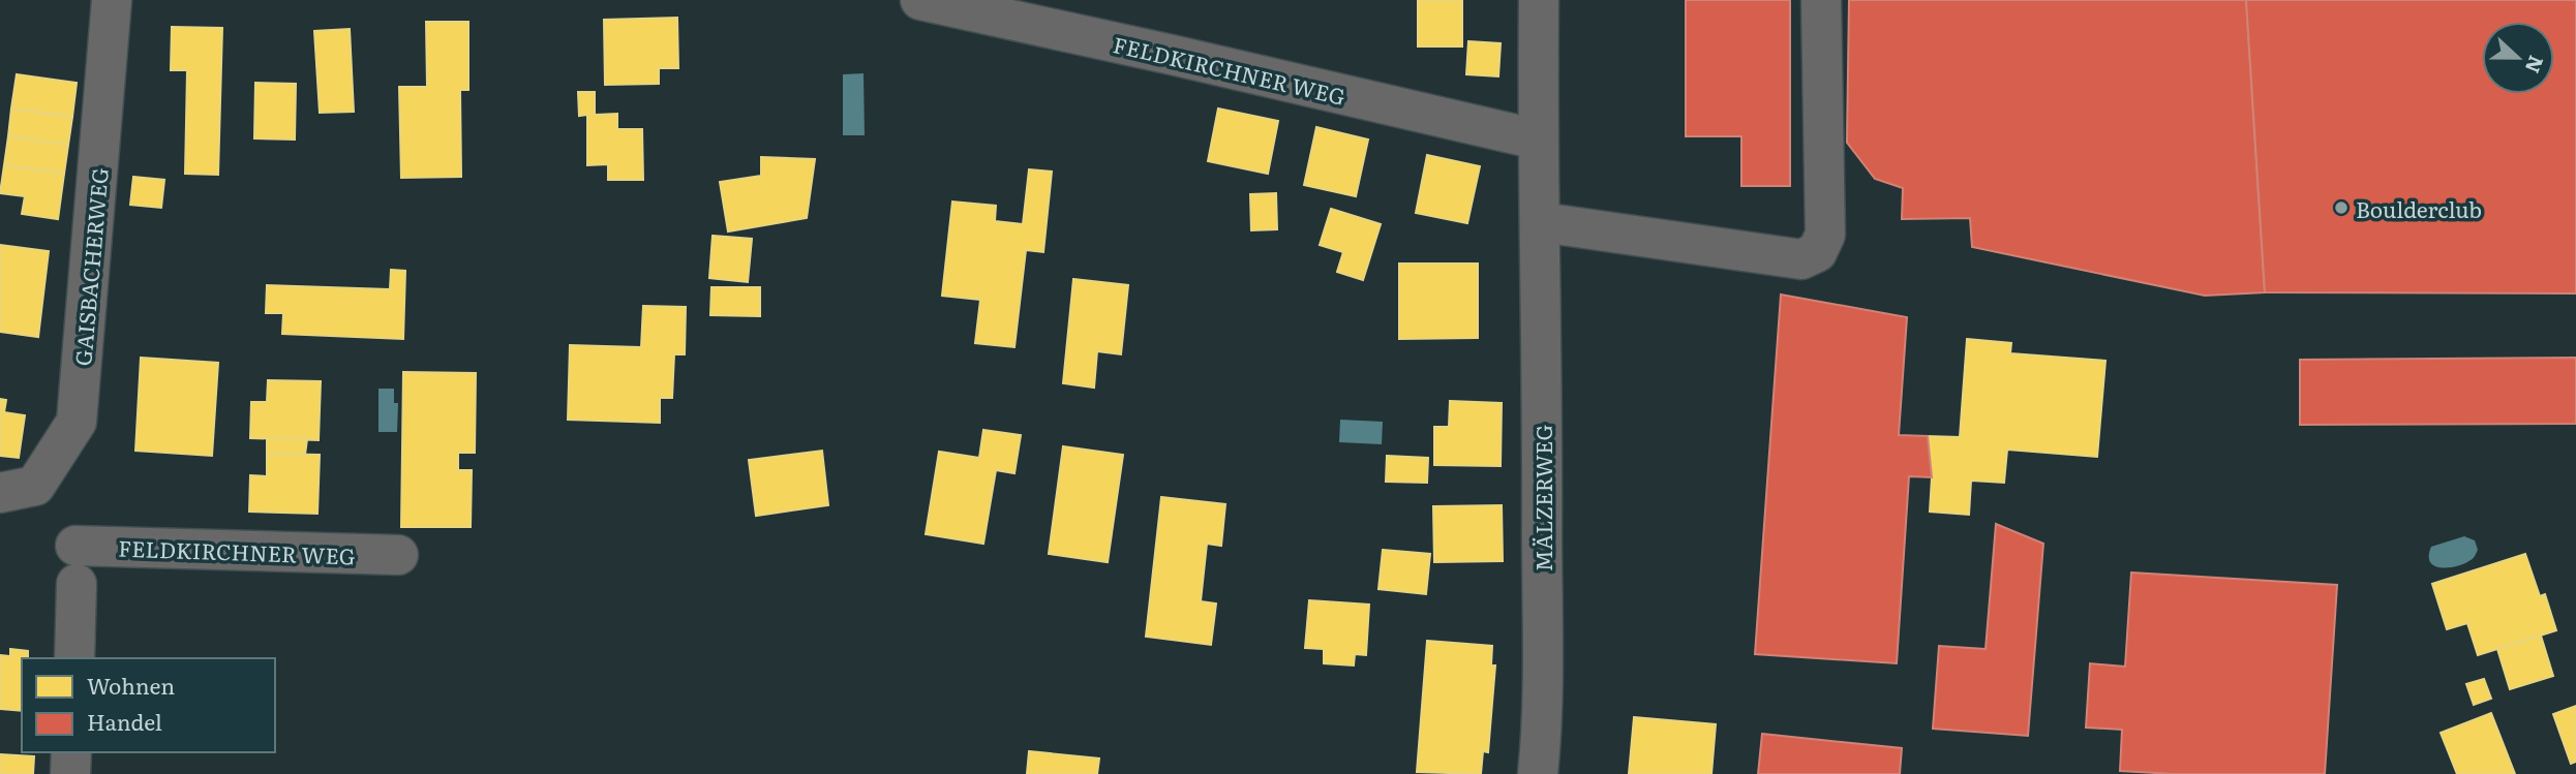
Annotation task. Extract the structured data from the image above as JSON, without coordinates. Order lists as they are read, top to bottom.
{
  "streets": {
    "street": ["FELDKIRCHNER WEG", "GAISBACHERWEG", "MÄLZERWEG"]
  },
  "crossings": [
    ["FELDKIRCHNER WEG", "MÄLZERWEG"]
  ],
  "places": ["Boulderclub"],
  "legend": ["Wohnen", "Handel"],
  "north": "right"
}
